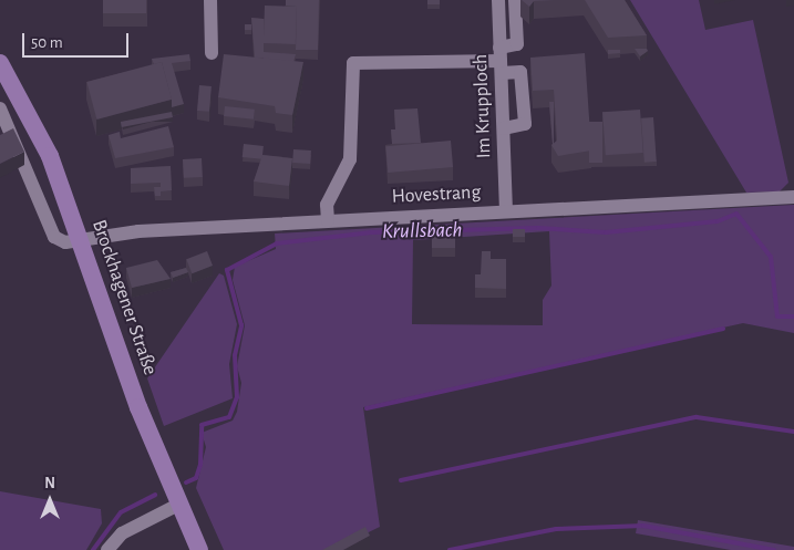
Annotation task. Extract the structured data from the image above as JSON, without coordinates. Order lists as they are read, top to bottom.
{
  "streets": {
    "main road": ["Brockhagener Straße"],
    "street": ["Im Krupploch", "Hovestrang"]
  },
  "crossings": [
    ["Im Krupploch", "Hovestrang"],
    ["Hovestrang", "Brockhagener Straße"]
  ],
  "water": ["Krullsbach"],
  "scale_bar": "50 m",
  "north": "top"
}
